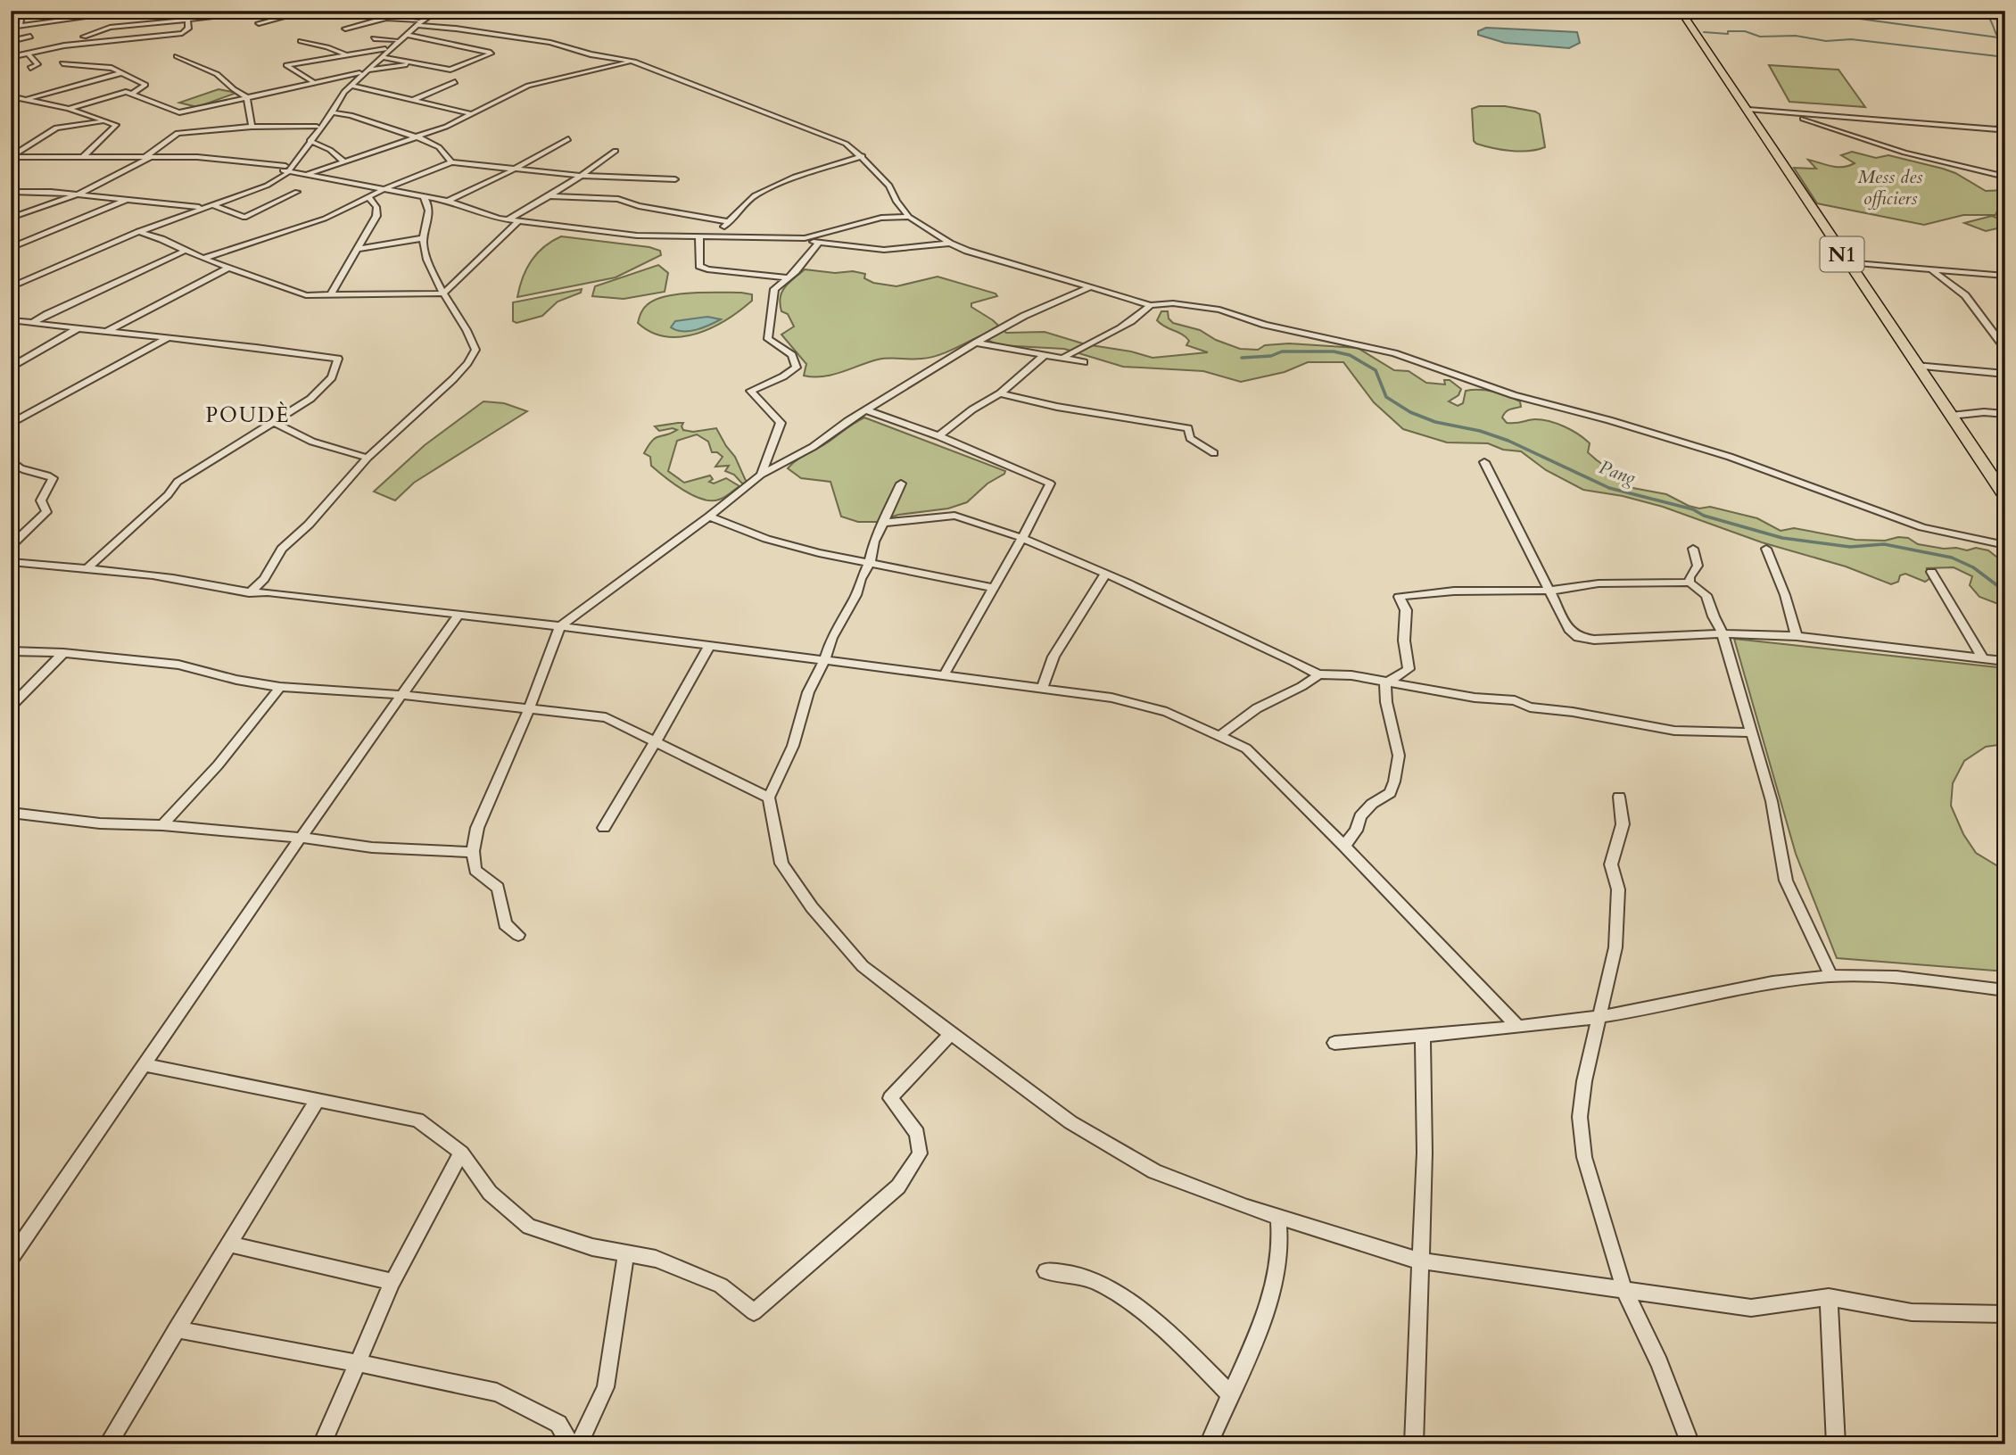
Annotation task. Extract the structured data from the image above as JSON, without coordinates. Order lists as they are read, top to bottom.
{
  "streets": {
    "highway": ["N1"]
  },
  "districts": ["POUDÈ"],
  "water": ["Pang"],
  "parks": ["Mess des officiers"]
}
